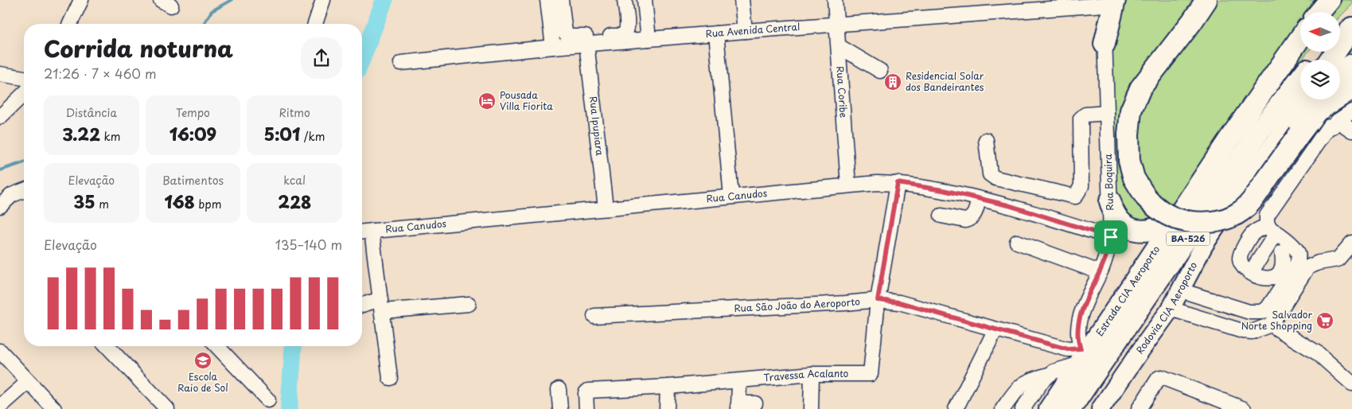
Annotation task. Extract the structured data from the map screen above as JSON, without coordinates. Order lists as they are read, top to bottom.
{
  "streets": {
    "highway": ["BA-526", "Estrada CIA Aeroporto"],
    "main road": ["Rodovia CIA Aeroporto"],
    "street": [
      "Rua Avenida Central",
      "Rua Coribe",
      "Rua Ipupiara",
      "Rua Boquira",
      "Rua Canudos",
      "Rua São João do Aeroporto",
      "Travessa Acalanto"
    ]
  },
  "crossings": [
    ["Rua Avenida Central", "Rua Coribe"],
    ["Rua Avenida Central", "Rua Ipupiara"],
    ["Rua Coribe", "Rua Canudos"],
    ["Rua Ipupiara", "Rua Canudos"],
    ["Rua Boquira", "Rua Canudos"],
    ["Rua Boquira", "Estrada CIA Aeroporto"],
    ["Rua Boquira", "Rua São João do Aeroporto"],
    ["Rua Canudos", "Travessa Acalanto"],
    ["Estrada CIA Aeroporto", "Rua São João do Aeroporto"],
    ["Rua São João do Aeroporto", "Travessa Acalanto"]
  ],
  "places": {
    "building": ["Residencial Solar dos Bandeirantes"],
    "hotel": ["Pousada Villa Fiorita"],
    "supermarket": ["Salvador Norte Shopping"],
    "school or university": ["Escola Raio de Sol"]
  },
  "north": "left",
  "page": {
    "heading": ["Corrida noturna", "21:26 · 7 × 460 m"],
    "stats": [
      ["Distância", "3.22 km"],
      ["Tempo", "16:09"],
      ["Ritmo", "5:01 /km"],
      ["Elevação", "35 m"],
      ["Batimentos", "168 bpm"],
      ["kcal", "228"]
    ],
    "chart": ["Elevação", "135–140 m"]
  }
}
